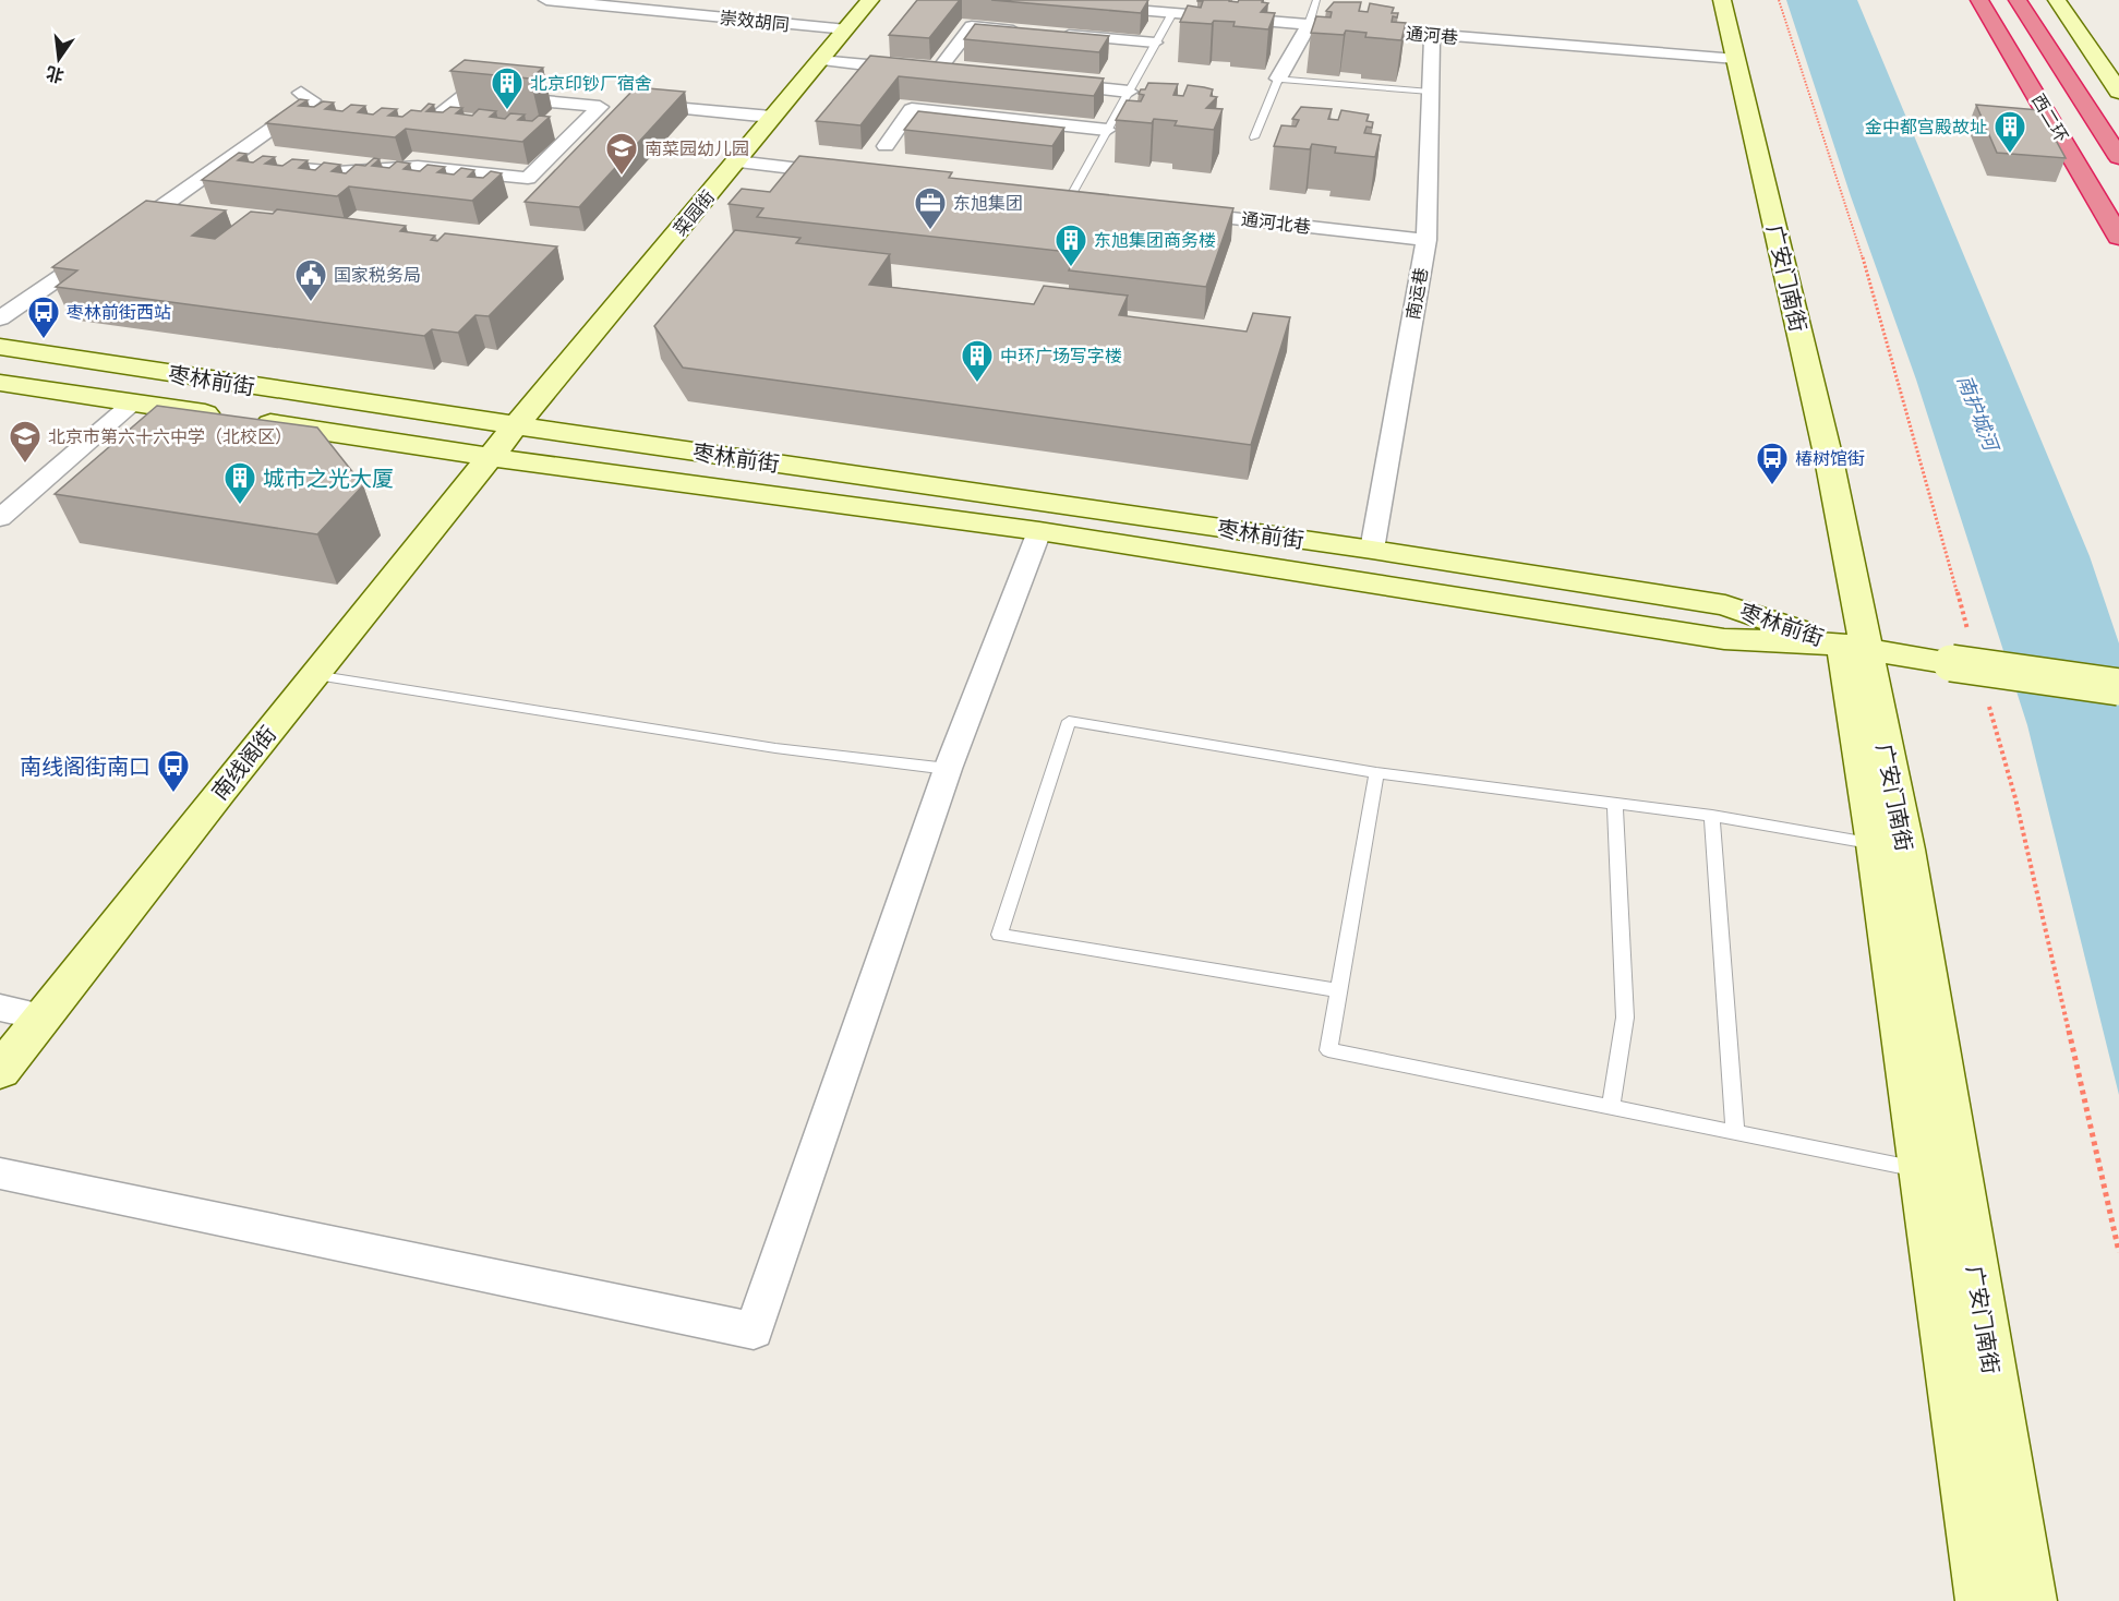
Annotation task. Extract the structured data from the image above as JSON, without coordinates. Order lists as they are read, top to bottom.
{
  "streets": {
    "highway": ["西二环"],
    "street": [
      "崇效胡同",
      "通河巷",
      "菜园街",
      "通河北巷",
      "广安门南街",
      "南运巷",
      "枣林前街",
      "南线阁街"
    ]
  },
  "crossings": [
    ["崇效胡同", "菜园街"],
    ["通河巷", "广安门南街"],
    ["通河巷", "南运巷"],
    ["菜园街", "枣林前街"],
    ["菜园街", "南线阁街"],
    ["通河北巷", "南运巷"],
    ["广安门南街", "枣林前街"],
    ["南运巷", "枣林前街"],
    ["枣林前街", "南线阁街"]
  ],
  "water": ["南护城河"],
  "places": {
    "building": [
      "北京印钞厂宿舍",
      "金中都宫殿故址",
      "东旭集团商务楼",
      "中环广场写字楼",
      "城市之光大厦"
    ],
    "school or university": ["南菜园幼儿园", "北京市第六十六中学（北校区）"],
    "office": ["东旭集团"],
    "public building": ["国家税务局"],
    "bus stop": ["枣林前街西站", "椿树馆街", "南线阁街南口"]
  },
  "north": "bottom"
}
